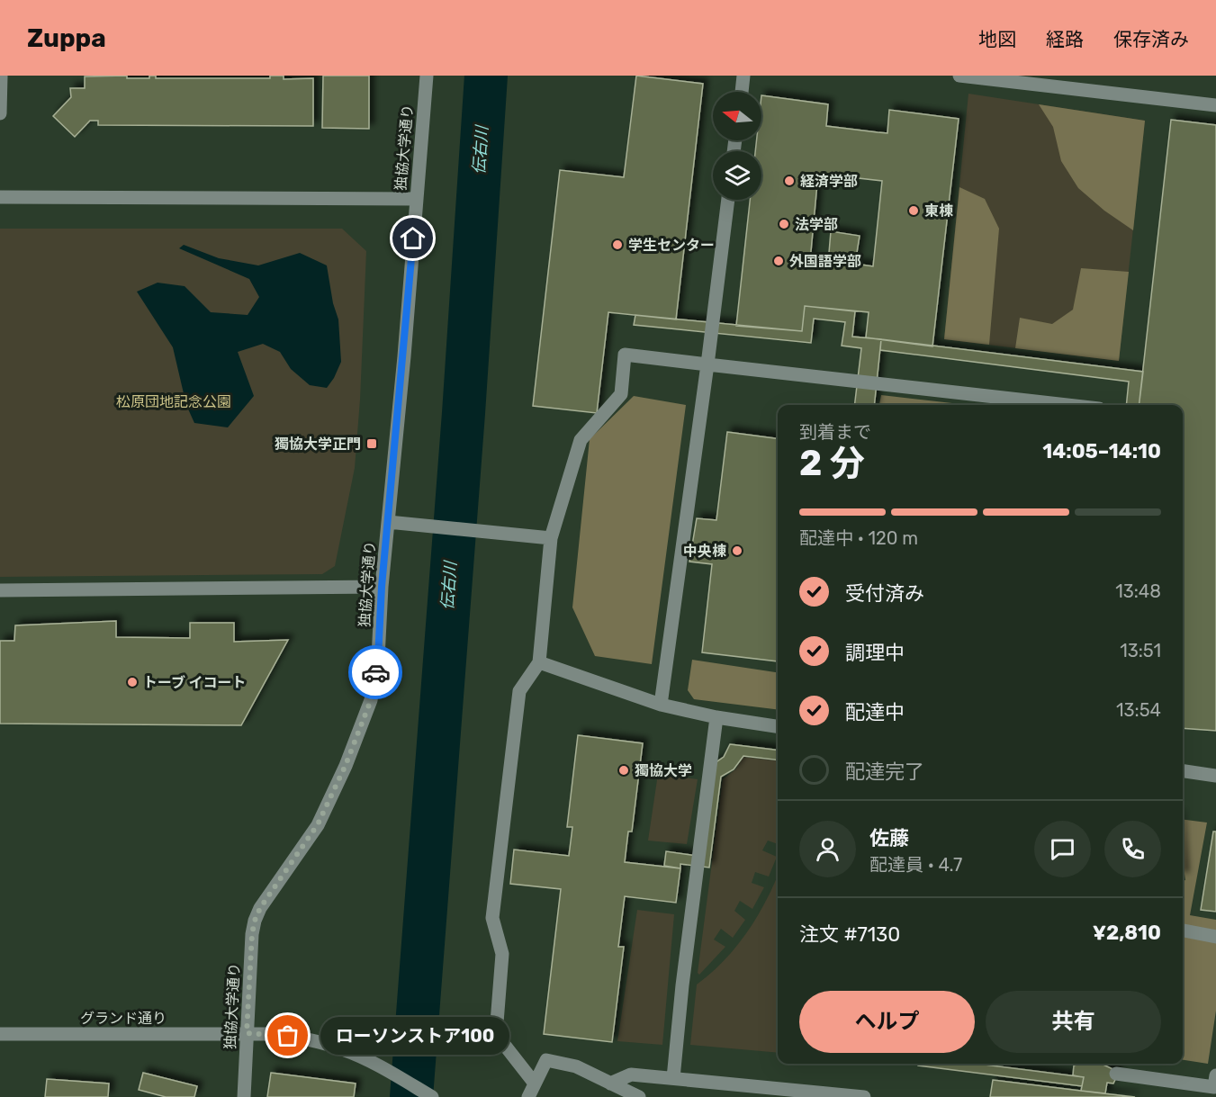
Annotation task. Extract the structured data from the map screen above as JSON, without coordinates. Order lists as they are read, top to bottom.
{
  "streets": {
    "street": ["独協大学通り", "グランド通り"]
  },
  "crossings": [
    ["独協大学通り", "グランド通り"]
  ],
  "water": ["伝右川"],
  "parks": ["松原団地記念公園"],
  "places": {
    "other": [
      "経済学部",
      "東棟",
      "法学部",
      "学生センター",
      "外国語学部",
      "中央棟",
      "トーブ イコート",
      "獨協大学",
      "ローソンストア100"
    ],
    "transit": ["獨協大学正門"]
  },
  "north": "left",
  "page": {
    "header": "Zuppa",
    "nav": ["地図", "経路", "保存済み"],
    "heading": ["2 分", "到着まで", "14:05–14:10"],
    "panel": [
      "佐藤",
      "配達員 · 4.7",
      "注文 #7130",
      "¥2,810"
    ],
    "bar": "配達中 · 120 m",
    "list": [
      ["受付済み", "13:48"],
      ["調理中", "13:51"],
      ["配達中", "13:54"],
      "配達完了"
    ],
    "buttons": ["ヘルプ", "共有"],
    "bubble": "ローソンストア100"
  }
}
